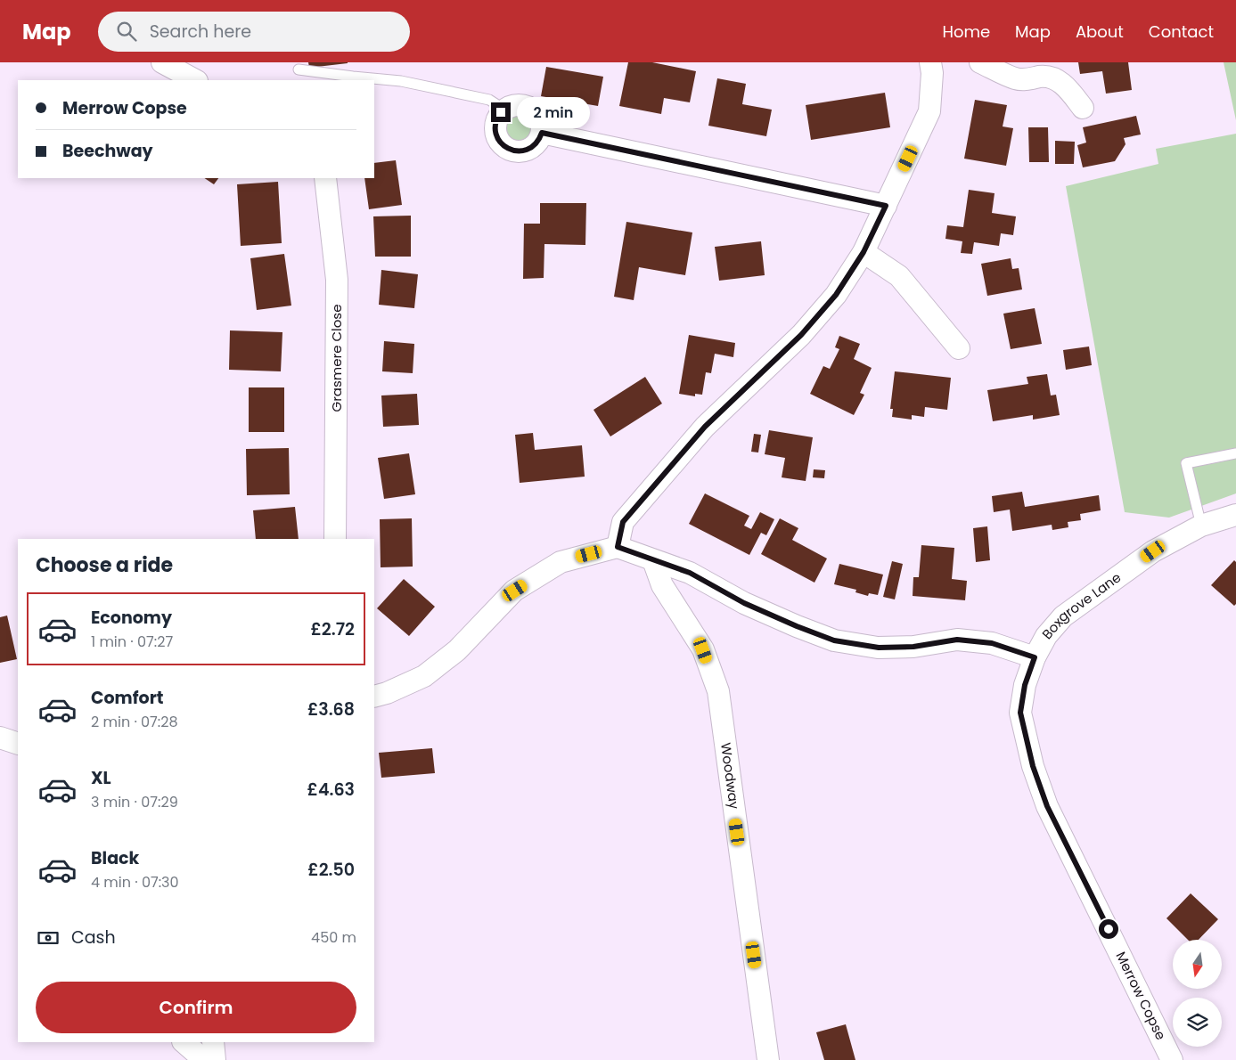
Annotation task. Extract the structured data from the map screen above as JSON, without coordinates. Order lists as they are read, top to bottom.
{
  "streets": {
    "street": [
      "Grasmere Close",
      "Boxgrove Lane",
      "Woodway",
      "Merrow Copse"
    ]
  },
  "crossings": [
    ["Boxgrove Lane", "Merrow Copse"]
  ],
  "north": "bottom",
  "page": {
    "header": "Map",
    "search": "Search here",
    "nav": [
      "Home",
      "Map",
      "About",
      "Contact"
    ],
    "banner": ["Merrow Copse", "Beechway"],
    "bubble": "2 min",
    "heading": "Choose a ride",
    "list": [
      {
        "name": "Economy",
        "note": "1 min · 07:27",
        "value": "£2.72"
      },
      {
        "name": "Comfort",
        "note": "2 min · 07:28",
        "value": "£3.68"
      },
      {
        "name": "XL",
        "note": "3 min · 07:29",
        "value": "£4.63"
      },
      {
        "name": "Black",
        "note": "4 min · 07:30",
        "value": "£2.50"
      }
    ],
    "pay": ["Cash", "450 m"],
    "buttons": "Confirm"
  }
}
